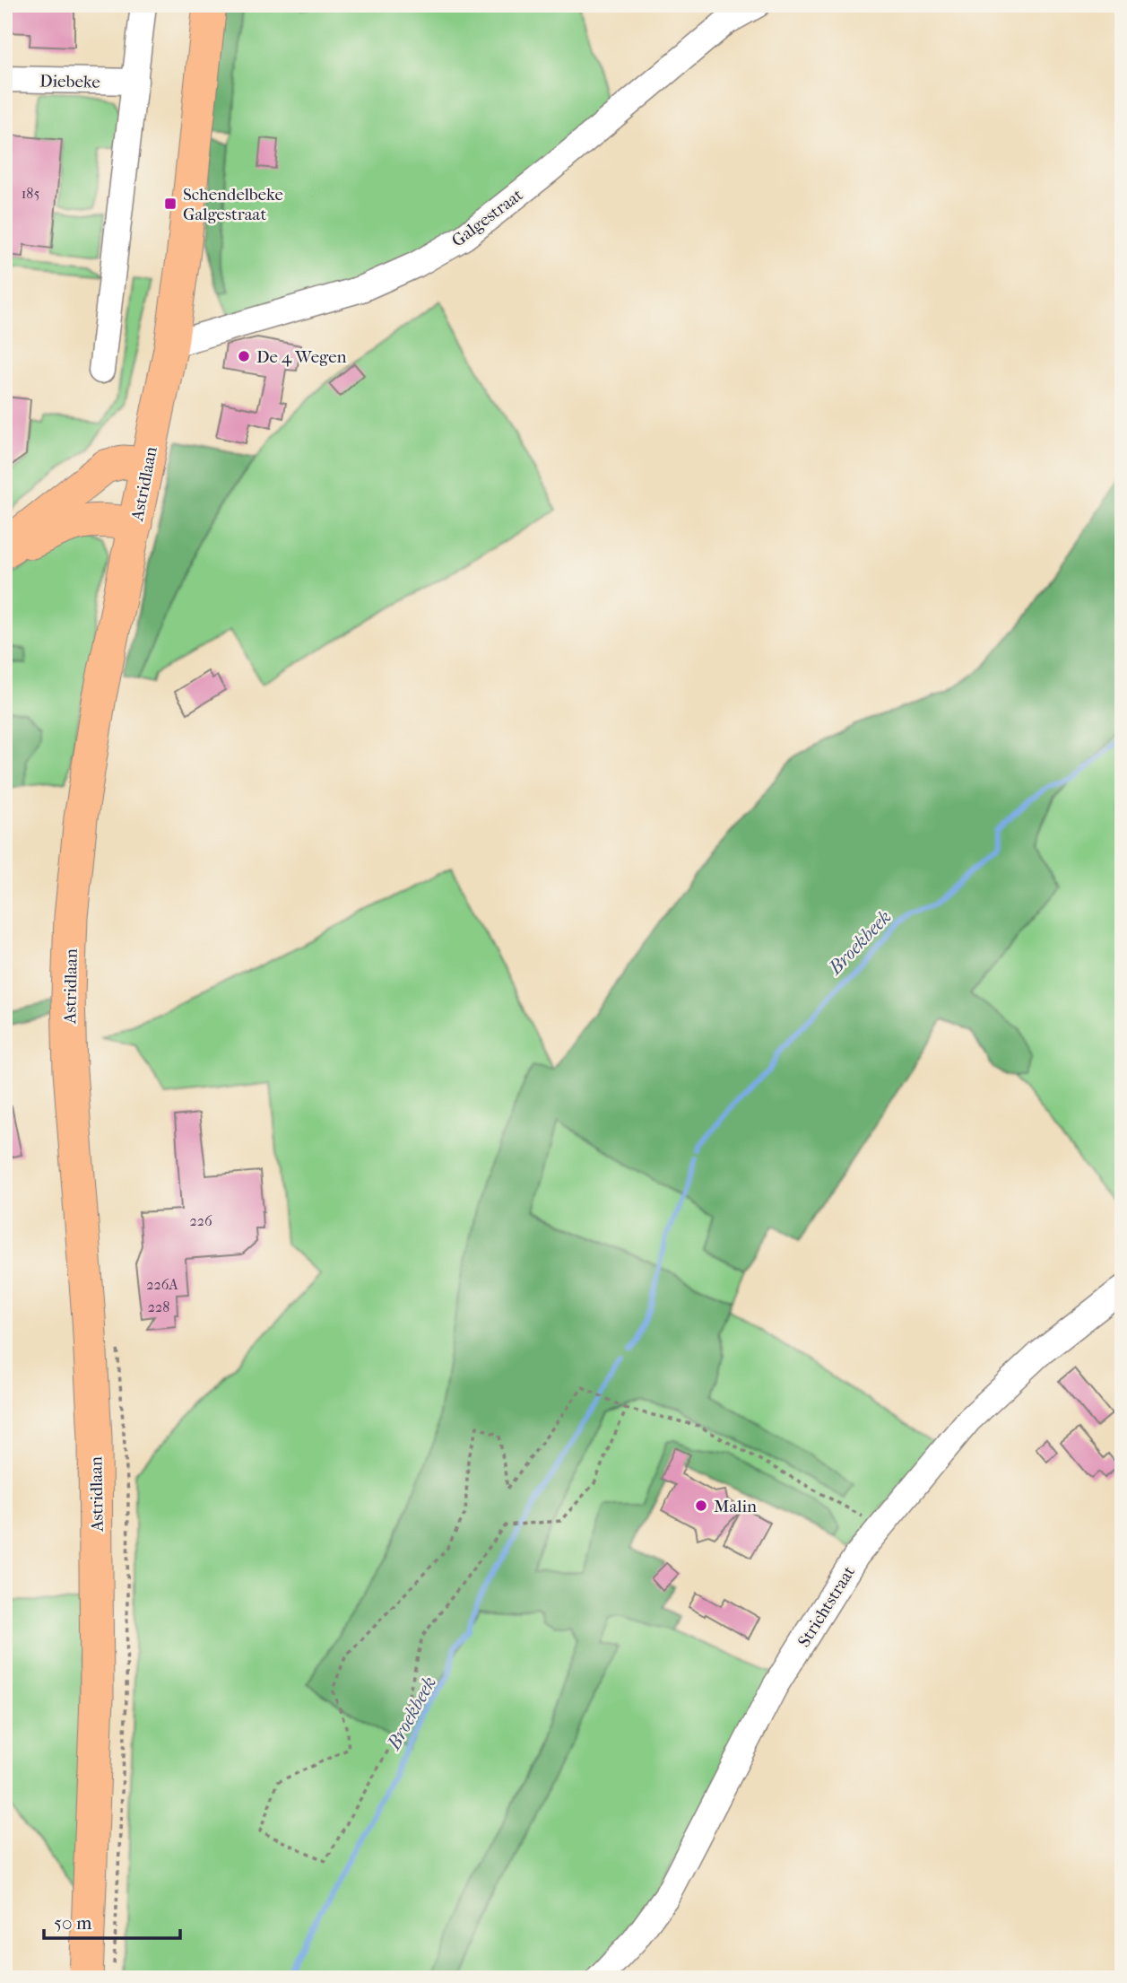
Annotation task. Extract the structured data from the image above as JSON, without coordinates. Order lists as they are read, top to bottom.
{
  "streets": {
    "main road": ["Astridlaan"],
    "street": ["Diebeke", "Galgestraat", "Strichtstraat"]
  },
  "crossings": [
    ["Galgestraat", "Astridlaan"]
  ],
  "water": ["Broekbeek"],
  "places": {
    "transit": ["Schendelbeke Galgestraat"],
    "other": ["De 4 Wegen", "Malin"]
  },
  "house_numbers": [
    "185",
    "226",
    "226A",
    "228"
  ],
  "scale_bar": "50 m"
}
